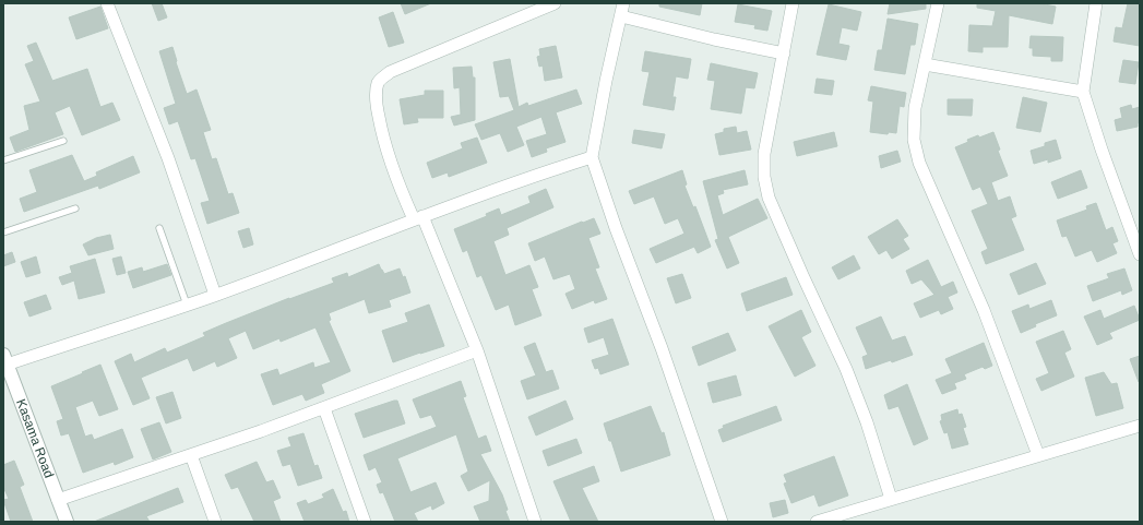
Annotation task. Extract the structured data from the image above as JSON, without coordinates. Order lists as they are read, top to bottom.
{
  "streets": {
    "street": ["Kasama Road"]
  }
}
